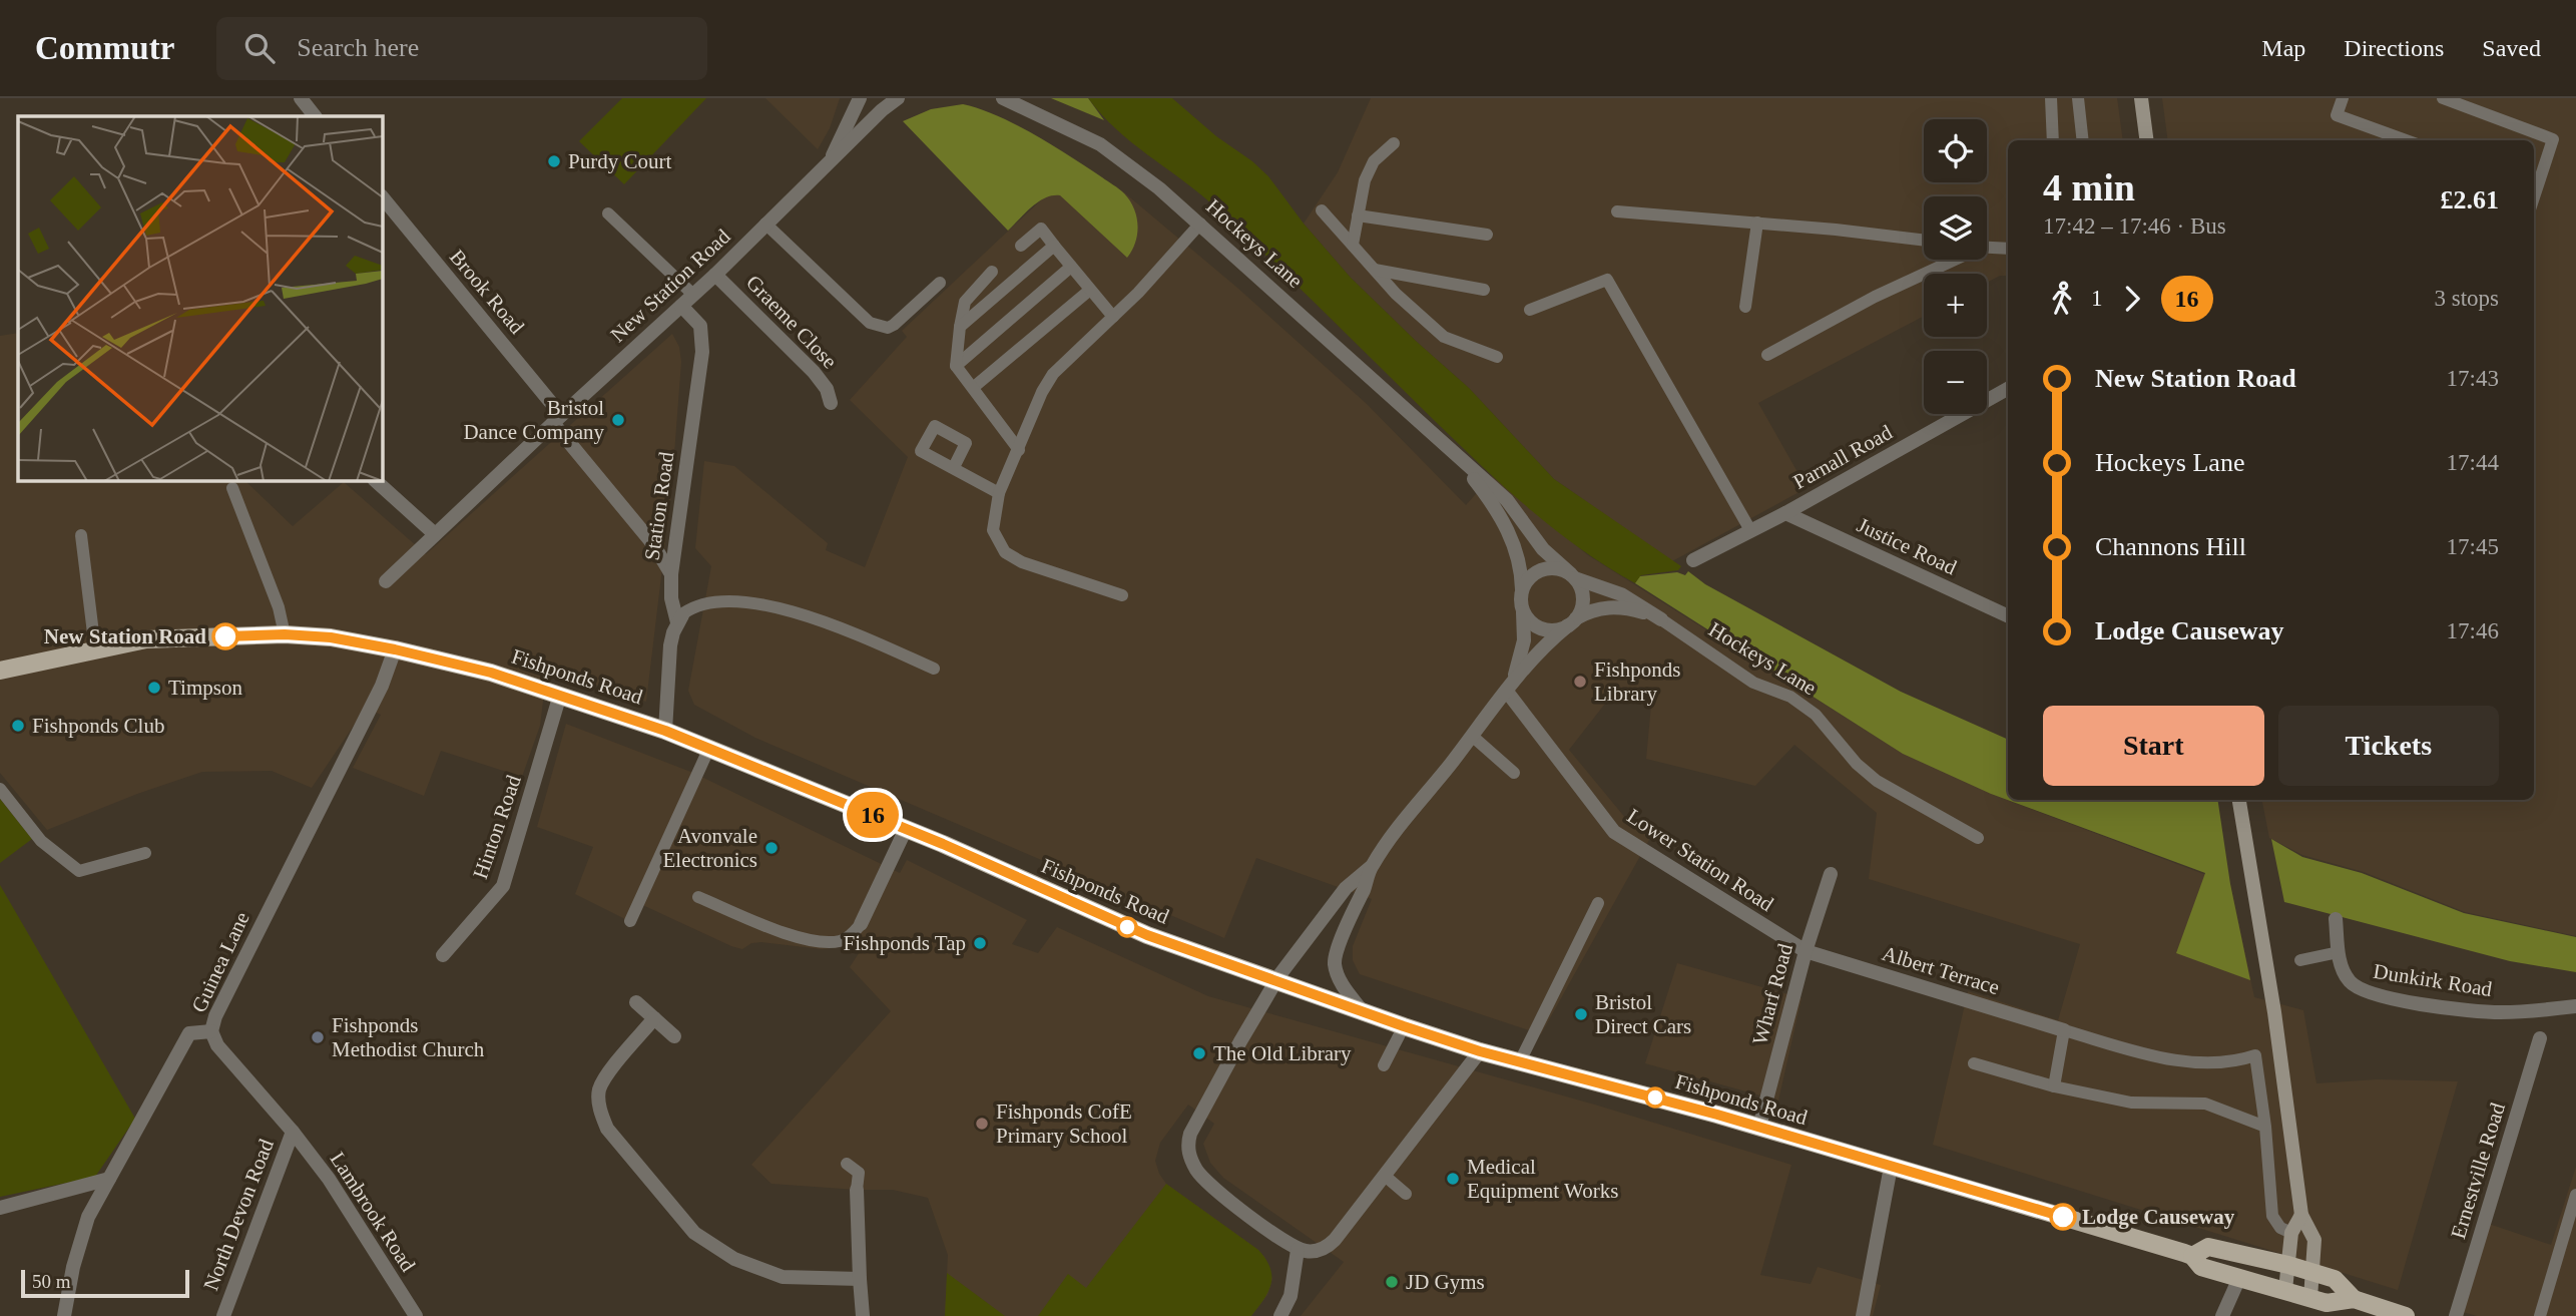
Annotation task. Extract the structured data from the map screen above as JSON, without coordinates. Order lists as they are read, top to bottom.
{
  "streets": {
    "main road": ["Fishponds Road"],
    "street": [
      "Hockeys Lane",
      "New Station Road",
      "Brook Road",
      "Graeme Close",
      "Parnall Road",
      "Station Road",
      "Justice Road",
      "Hinton Road",
      "Lower Station Road",
      "Guinea Lane",
      "Albert Terrace",
      "Dunkirk Road",
      "Wharf Road",
      "Ernestville Road",
      "Lambrook Road",
      "North Devon Road"
    ]
  },
  "crossings": [
    ["Hockeys Lane", "Fishponds Road"],
    ["Hockeys Lane", "Lower Station Road"],
    ["New Station Road", "Brook Road"],
    ["New Station Road", "Graeme Close"],
    ["New Station Road", "Station Road"],
    ["Brook Road", "Station Road"],
    ["Parnall Road", "Justice Road"],
    ["Fishponds Road", "Hinton Road"],
    ["Fishponds Road", "Guinea Lane"],
    ["Fishponds Road", "Wharf Road"],
    ["Lower Station Road", "Albert Terrace"],
    ["Lower Station Road", "Wharf Road"],
    ["Guinea Lane", "North Devon Road"],
    ["Albert Terrace", "Wharf Road"],
    ["Lambrook Road", "North Devon Road"]
  ],
  "places": [
    "Purdy Court",
    "Bristol Dance Company",
    "New Station Road",
    "Fishponds Library",
    "Timpson",
    "Fishponds Club",
    "Avonvale Electronics",
    "Fishponds Tap",
    "Bristol Direct Cars",
    "Fishponds Methodist Church",
    "The Old Library",
    "Fishponds CofE Primary School",
    "Medical Equipment Works",
    "Lodge Causeway",
    "JD Gyms"
  ],
  "lines": ["bus line 16"],
  "scale_bar": "50 m",
  "page": {
    "header": "Commutr",
    "search": "Search here",
    "nav": ["Map", "Directions", "Saved"],
    "on_map": "16",
    "map_buttons": ["+", "−"],
    "heading": ["4 min", "17:42 – 17:46 · Bus", "£2.61"],
    "legs": ["1", "16", "3 stops"],
    "list": [
      {
        "name": "New Station Road",
        "value": "17:43"
      },
      {
        "name": "Hockeys Lane",
        "value": "17:44"
      },
      {
        "name": "Channons Hill",
        "value": "17:45"
      },
      {
        "name": "Lodge Causeway",
        "value": "17:46"
      }
    ],
    "buttons": ["Start", "Tickets"],
    "scale": "50 m"
  }
}
